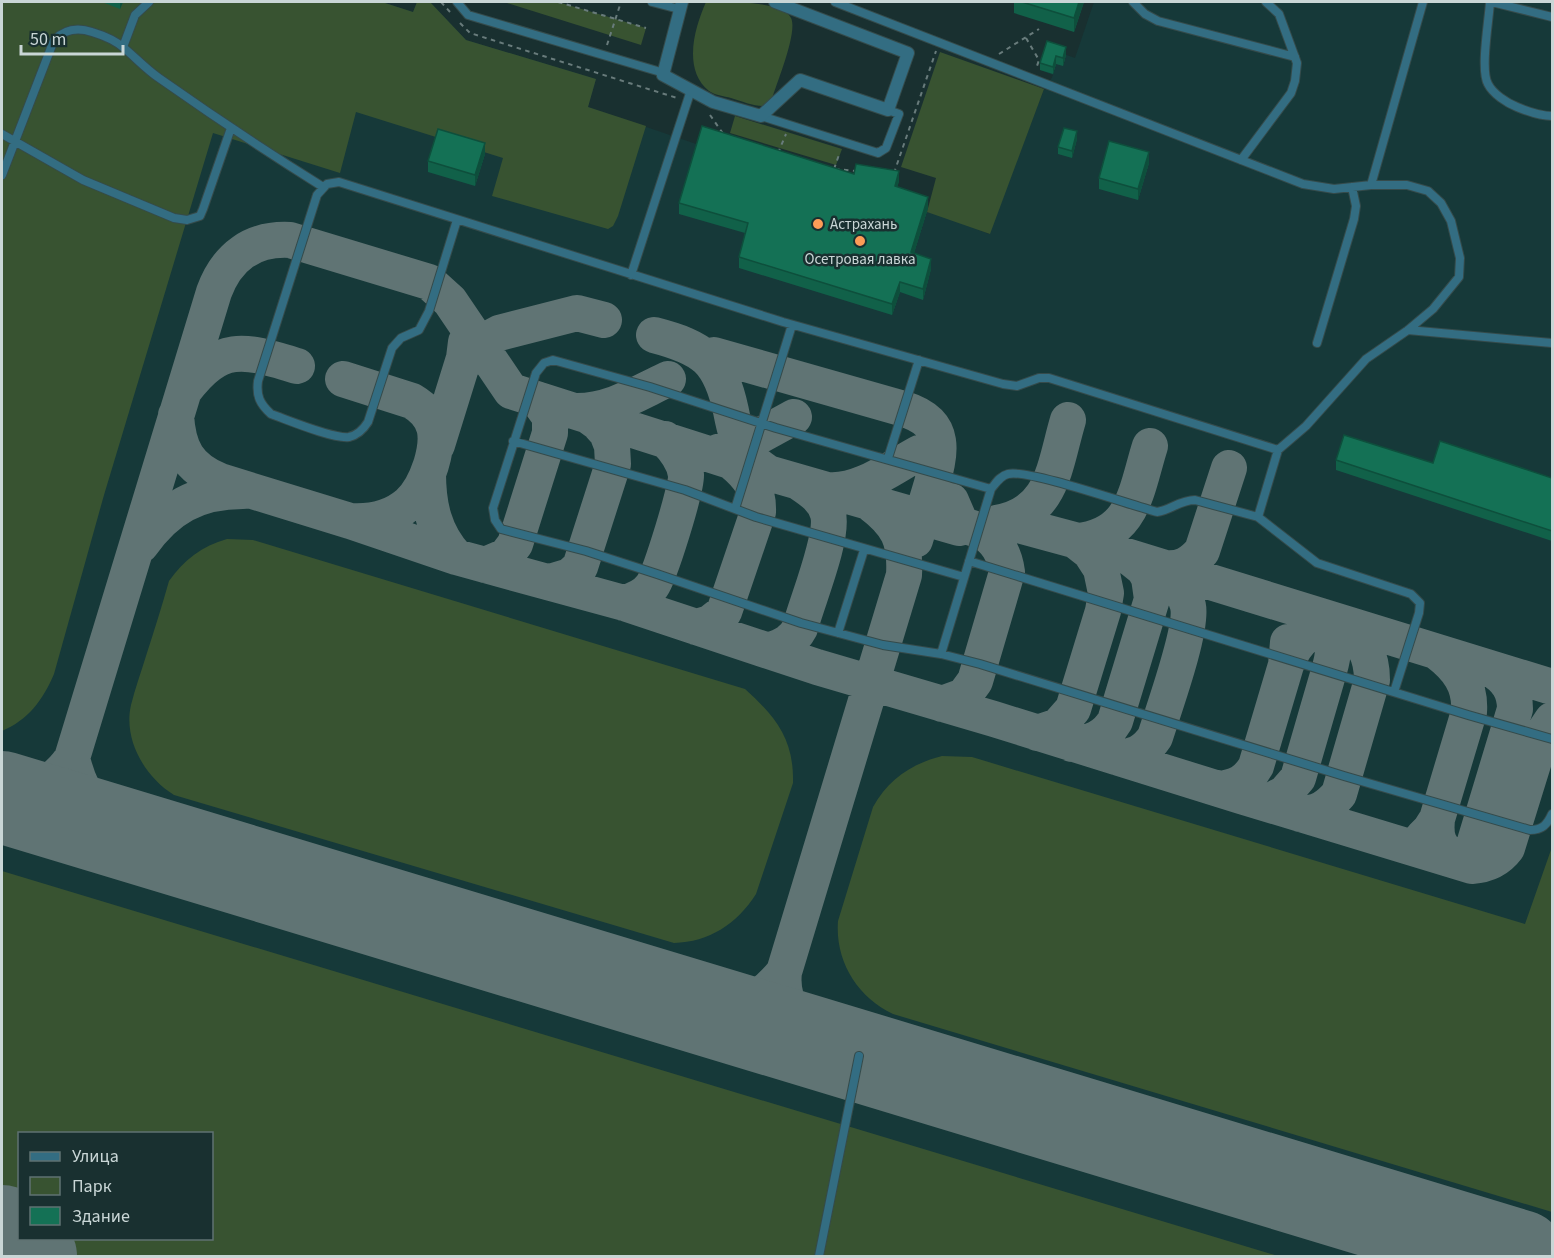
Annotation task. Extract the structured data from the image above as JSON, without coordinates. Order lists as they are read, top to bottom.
{
  "places": ["Астрахань", "Осетровая лавка"],
  "legend": ["Улица", "Парк", "Здание"],
  "scale_bar": "50 m"
}
